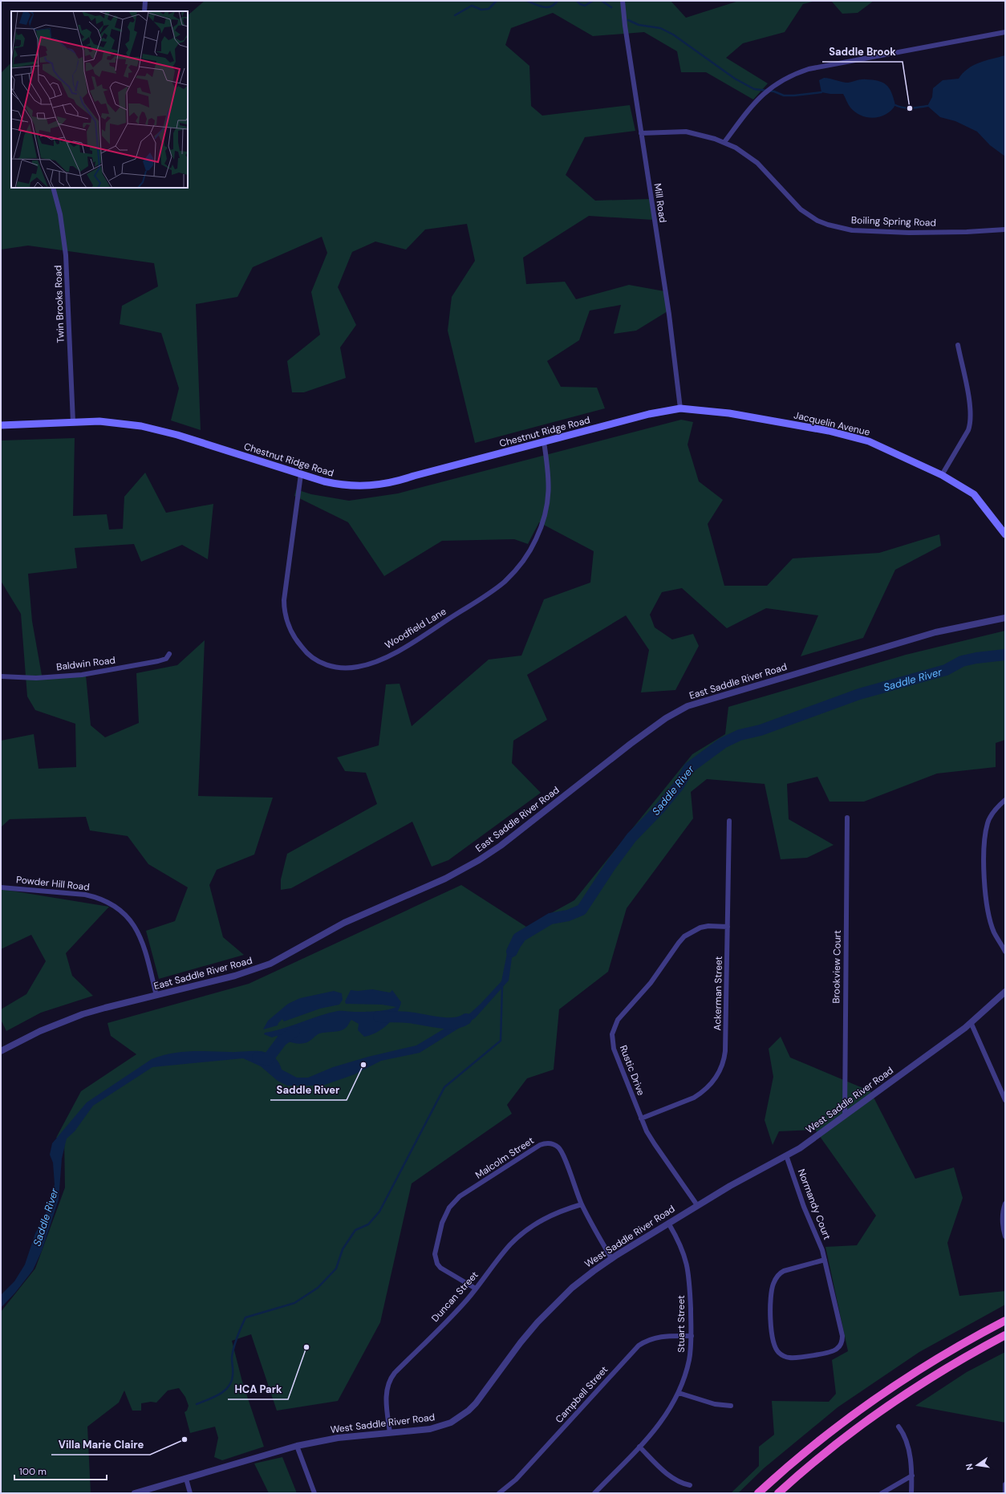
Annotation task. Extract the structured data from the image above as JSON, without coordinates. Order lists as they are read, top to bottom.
{
  "streets": {
    "main road": ["Jacquelin Avenue", "Chestnut Ridge Road"],
    "street": [
      "Mill Road",
      "Boiling Spring Road",
      "Twin Brooks Road",
      "Woodfield Lane",
      "Baldwin Road",
      "East Saddle River Road",
      "Powder Hill Road",
      "Brookview Court",
      "Ackerman Street",
      "Rustic Drive",
      "West Saddle River Road",
      "Malcolm Street",
      "Normandy Court",
      "Duncan Street",
      "Stuart Street",
      "Campbell Street"
    ]
  },
  "crossings": [
    ["Mill Road", "Boiling Spring Road"],
    ["Mill Road", "Jacquelin Avenue"],
    ["Mill Road", "Chestnut Ridge Road"],
    ["Twin Brooks Road", "Chestnut Ridge Road"],
    ["Jacquelin Avenue", "Chestnut Ridge Road"],
    ["Chestnut Ridge Road", "Woodfield Lane"],
    ["East Saddle River Road", "Powder Hill Road"],
    ["Brookview Court", "West Saddle River Road"],
    ["Ackerman Street", "Rustic Drive"],
    ["Rustic Drive", "West Saddle River Road"],
    ["West Saddle River Road", "Malcolm Street"],
    ["West Saddle River Road", "Normandy Court"],
    ["West Saddle River Road", "Duncan Street"],
    ["West Saddle River Road", "Stuart Street"],
    ["Malcolm Street", "Duncan Street"],
    ["Stuart Street", "Campbell Street"]
  ],
  "water": ["Saddle River"],
  "places": [
    "Saddle Brook",
    "Saddle River",
    "HCA Park",
    "Villa Marie Claire"
  ],
  "scale_bar": "100 m",
  "north": "left"
}
